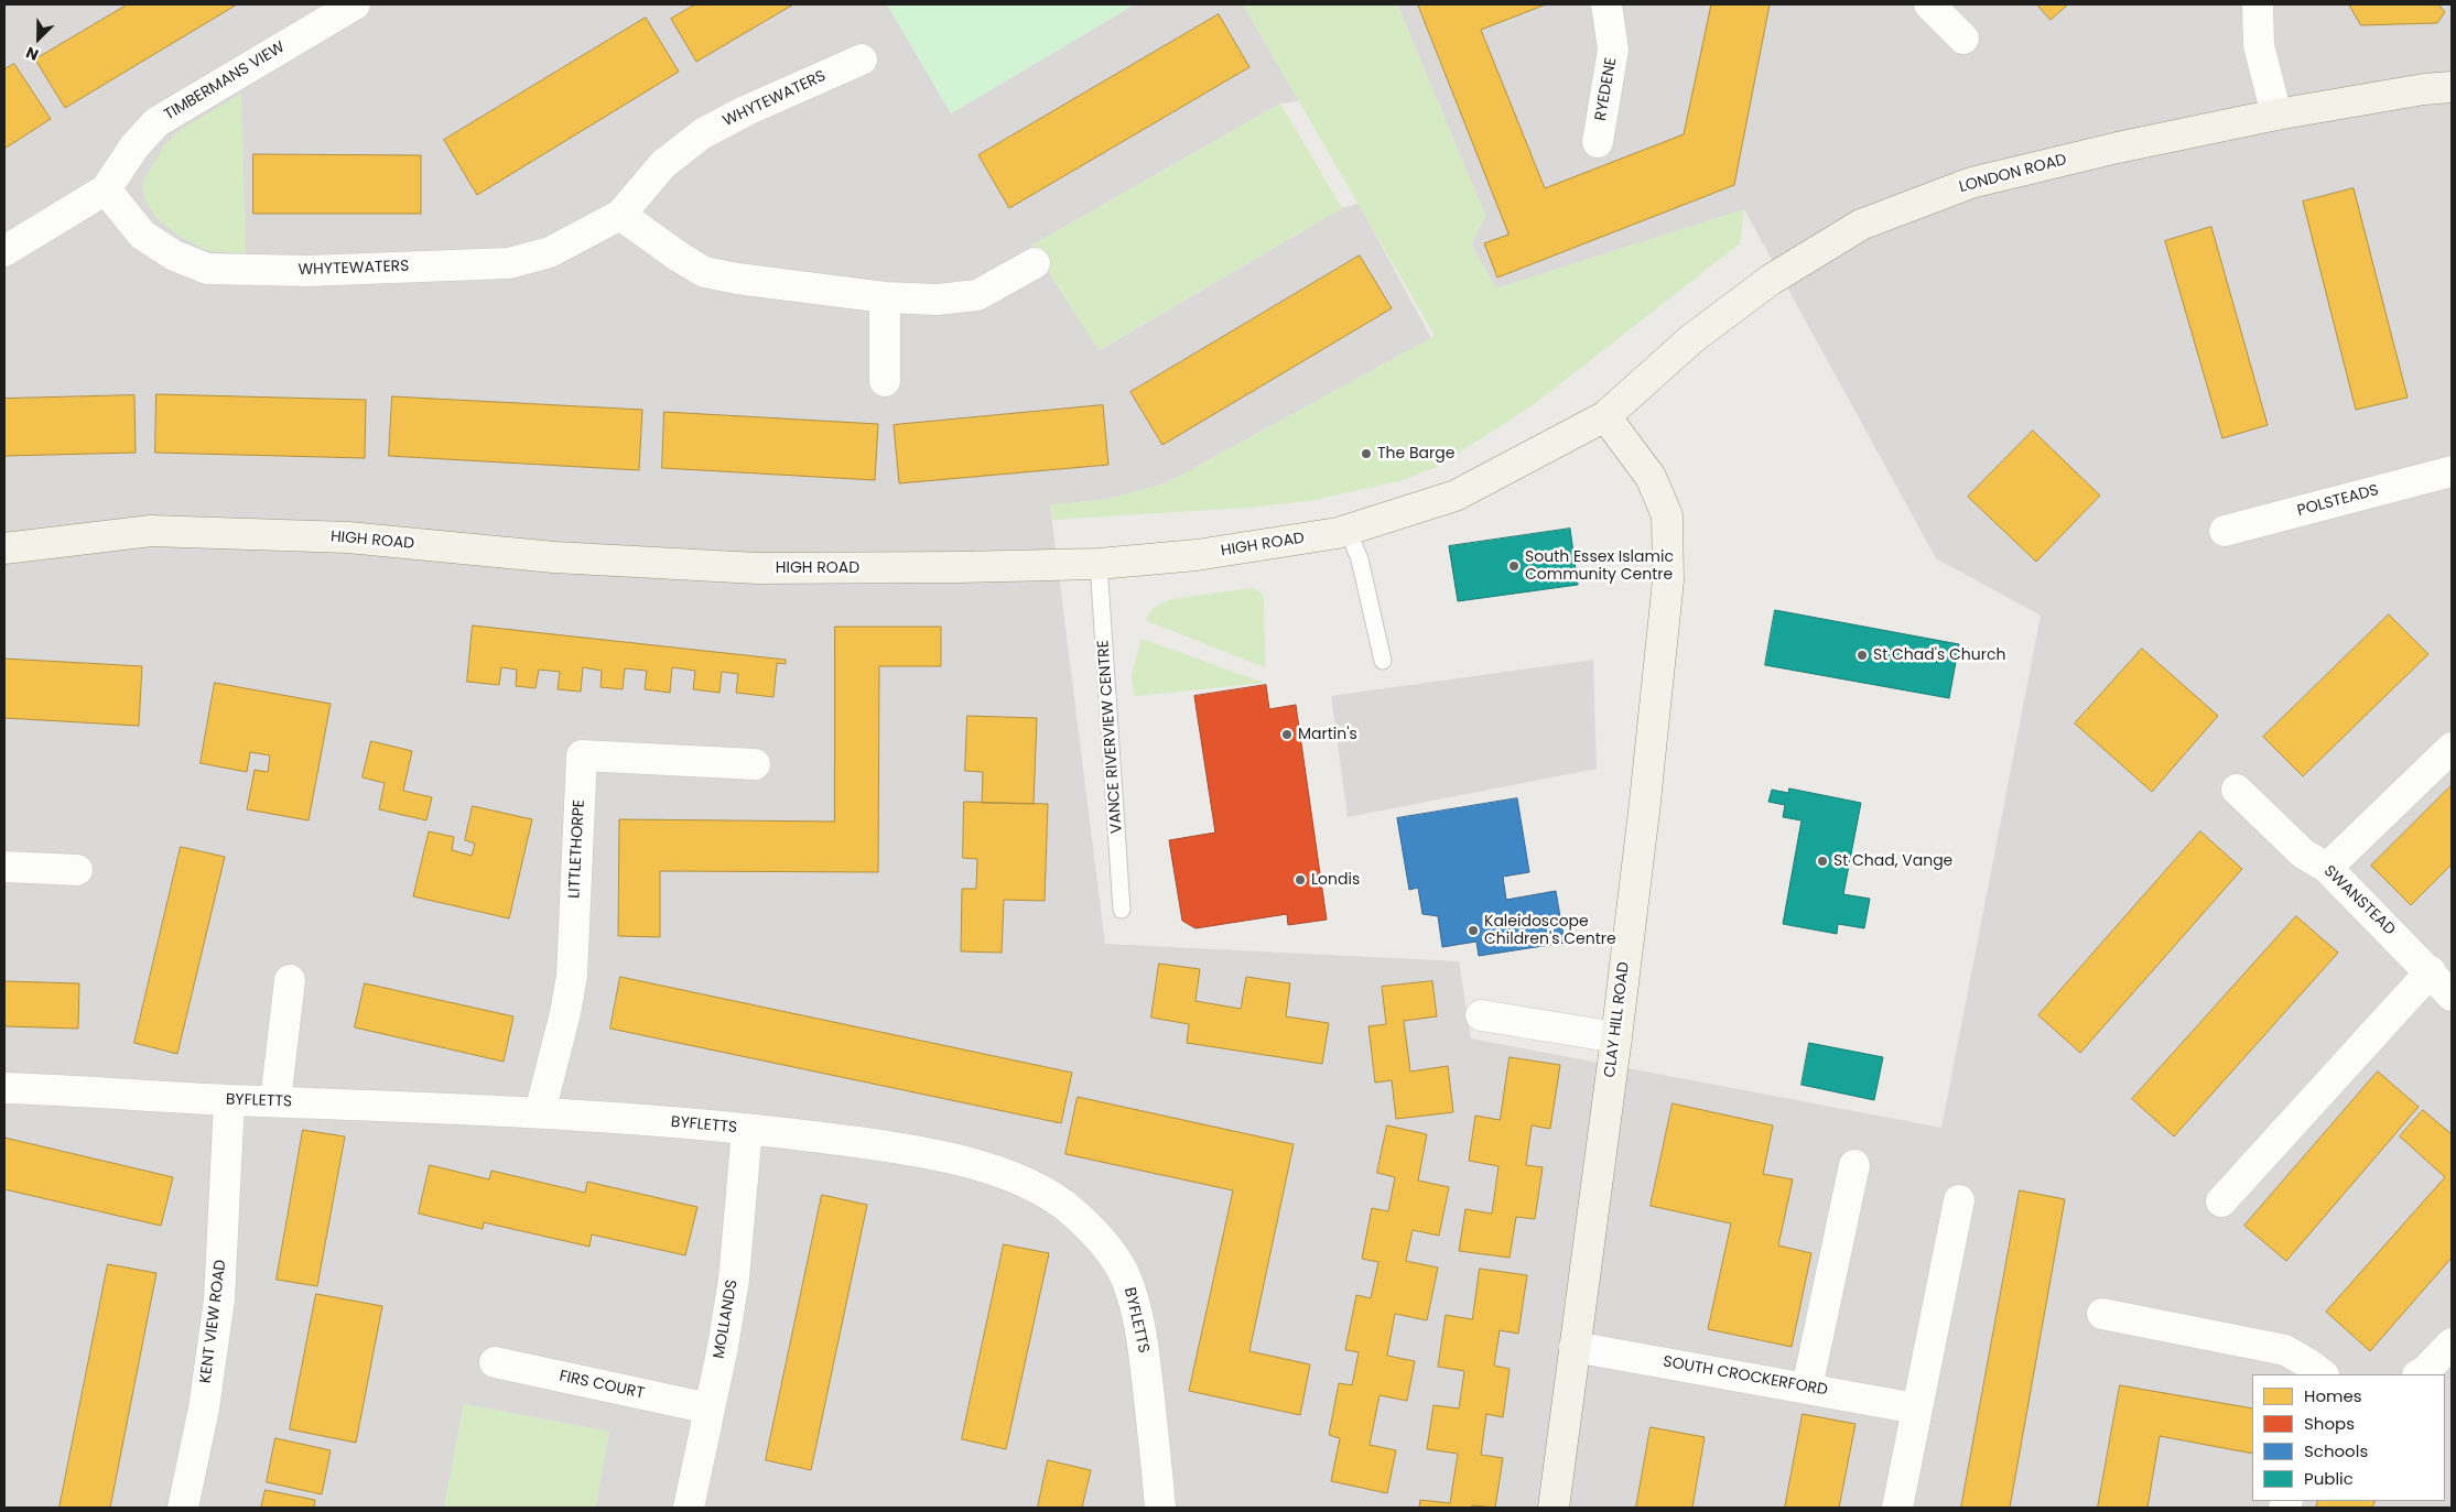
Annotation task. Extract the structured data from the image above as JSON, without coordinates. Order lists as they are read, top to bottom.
{
  "streets": {
    "main road": ["LONDON ROAD", "HIGH ROAD", "CLAY HILL ROAD"],
    "street": [
      "TIMBERMANS VIEW",
      "RYEDENE",
      "WHYTEWATERS",
      "POLSTEADS",
      "LITTLETHORPE",
      "SWANSTEAD",
      "BYFLETTS",
      "MOLLANDS",
      "KENT VIEW ROAD",
      "SOUTH CROCKERFORD",
      "FIRS COURT"
    ],
    "lane": ["VANCE RIVERVIEW CENTRE"]
  },
  "crossings": [
    ["TIMBERMANS VIEW", "WHYTEWATERS"],
    ["LONDON ROAD", "HIGH ROAD"],
    ["LONDON ROAD", "CLAY HILL ROAD"],
    ["HIGH ROAD", "VANCE RIVERVIEW CENTRE"],
    ["HIGH ROAD", "CLAY HILL ROAD"],
    ["LITTLETHORPE", "BYFLETTS"],
    ["CLAY HILL ROAD", "SOUTH CROCKERFORD"],
    ["BYFLETTS", "MOLLANDS"],
    ["BYFLETTS", "KENT VIEW ROAD"],
    ["MOLLANDS", "FIRS COURT"]
  ],
  "places": [
    "The Barge",
    "South Essex Islamic Community Centre",
    "St Chad's Church",
    "Martin's",
    "St Chad, Vange",
    "Londis",
    "Kaleidoscope Children's Centre"
  ],
  "legend": [
    "Homes",
    "Shops",
    "Schools",
    "Public"
  ],
  "north": "bottom left"
}
